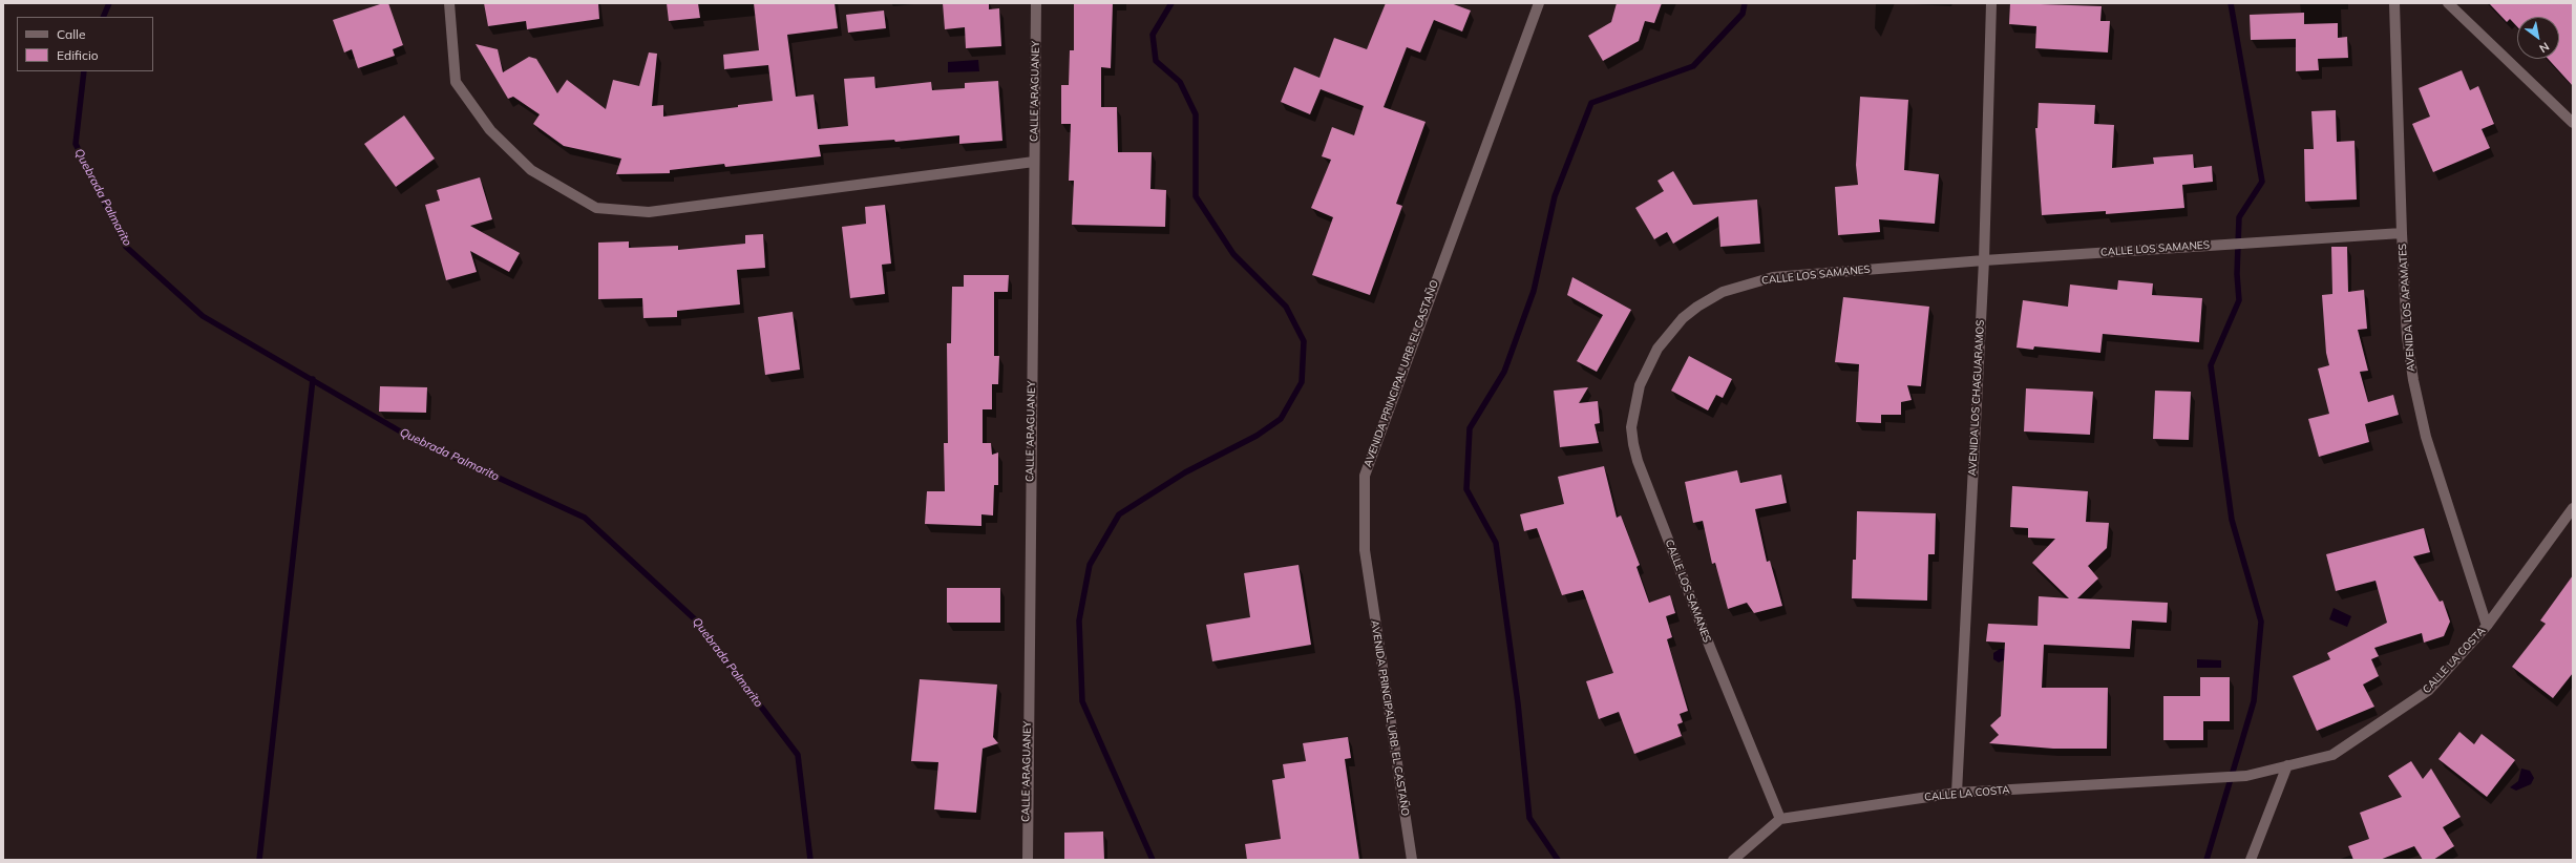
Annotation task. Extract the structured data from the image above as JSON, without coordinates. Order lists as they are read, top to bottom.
{
  "streets": {
    "street": [
      "CALLE ARAGUANEY",
      "CALLE LOS SAMANES",
      "AVENIDA LOS APAMATES",
      "AVENIDA PRINCIPAL URB. EL CASTAÑO",
      "AVENIDA LOS CHAGUARAMOS",
      "CALLE LA COSTA"
    ]
  },
  "crossings": [
    ["CALLE LOS SAMANES", "AVENIDA LOS APAMATES"],
    ["CALLE LOS SAMANES", "AVENIDA LOS CHAGUARAMOS"],
    ["CALLE LOS SAMANES", "CALLE LA COSTA"],
    ["AVENIDA LOS APAMATES", "CALLE LA COSTA"],
    ["AVENIDA LOS CHAGUARAMOS", "CALLE LA COSTA"]
  ],
  "water": ["Quebrada Palmarito"],
  "legend": ["Calle", "Edificio"],
  "north": "bottom right"
}
